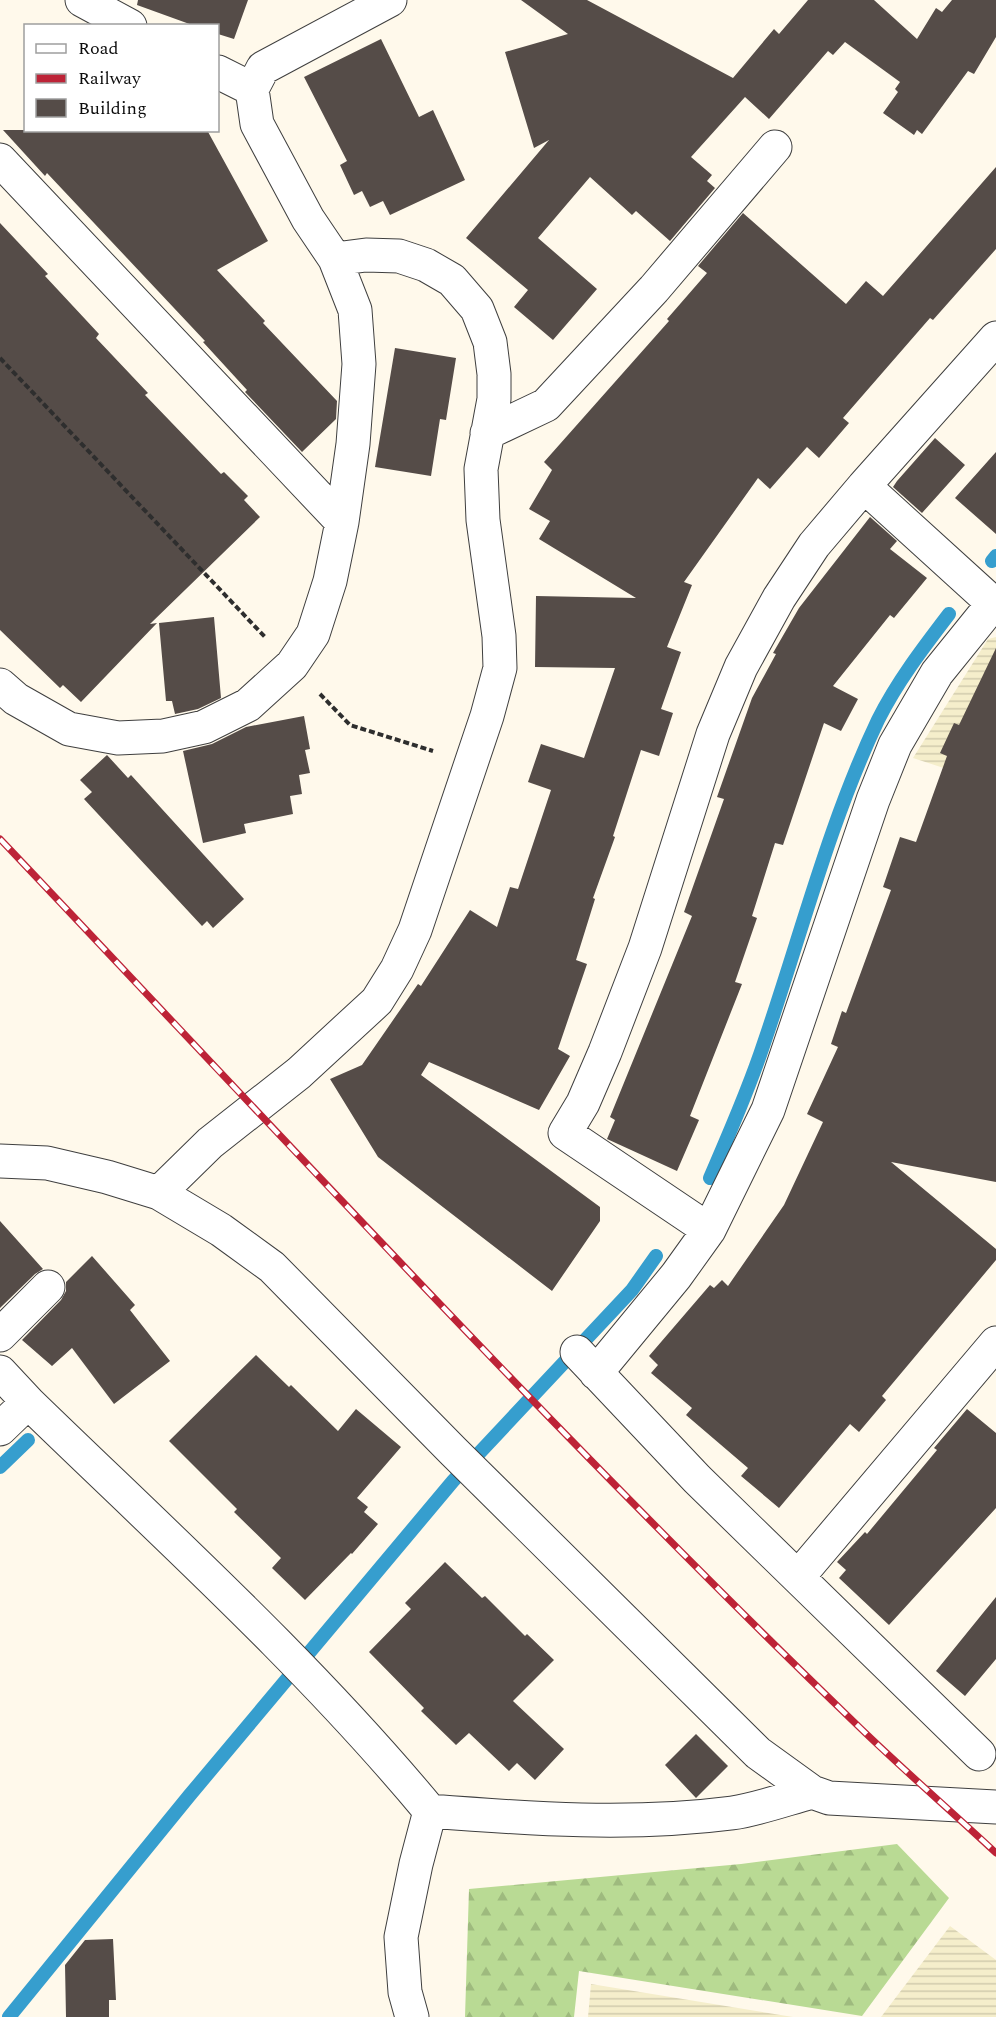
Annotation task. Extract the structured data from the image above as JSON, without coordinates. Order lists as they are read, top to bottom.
{
  "legend": ["Road", "Railway", "Building"]
}
